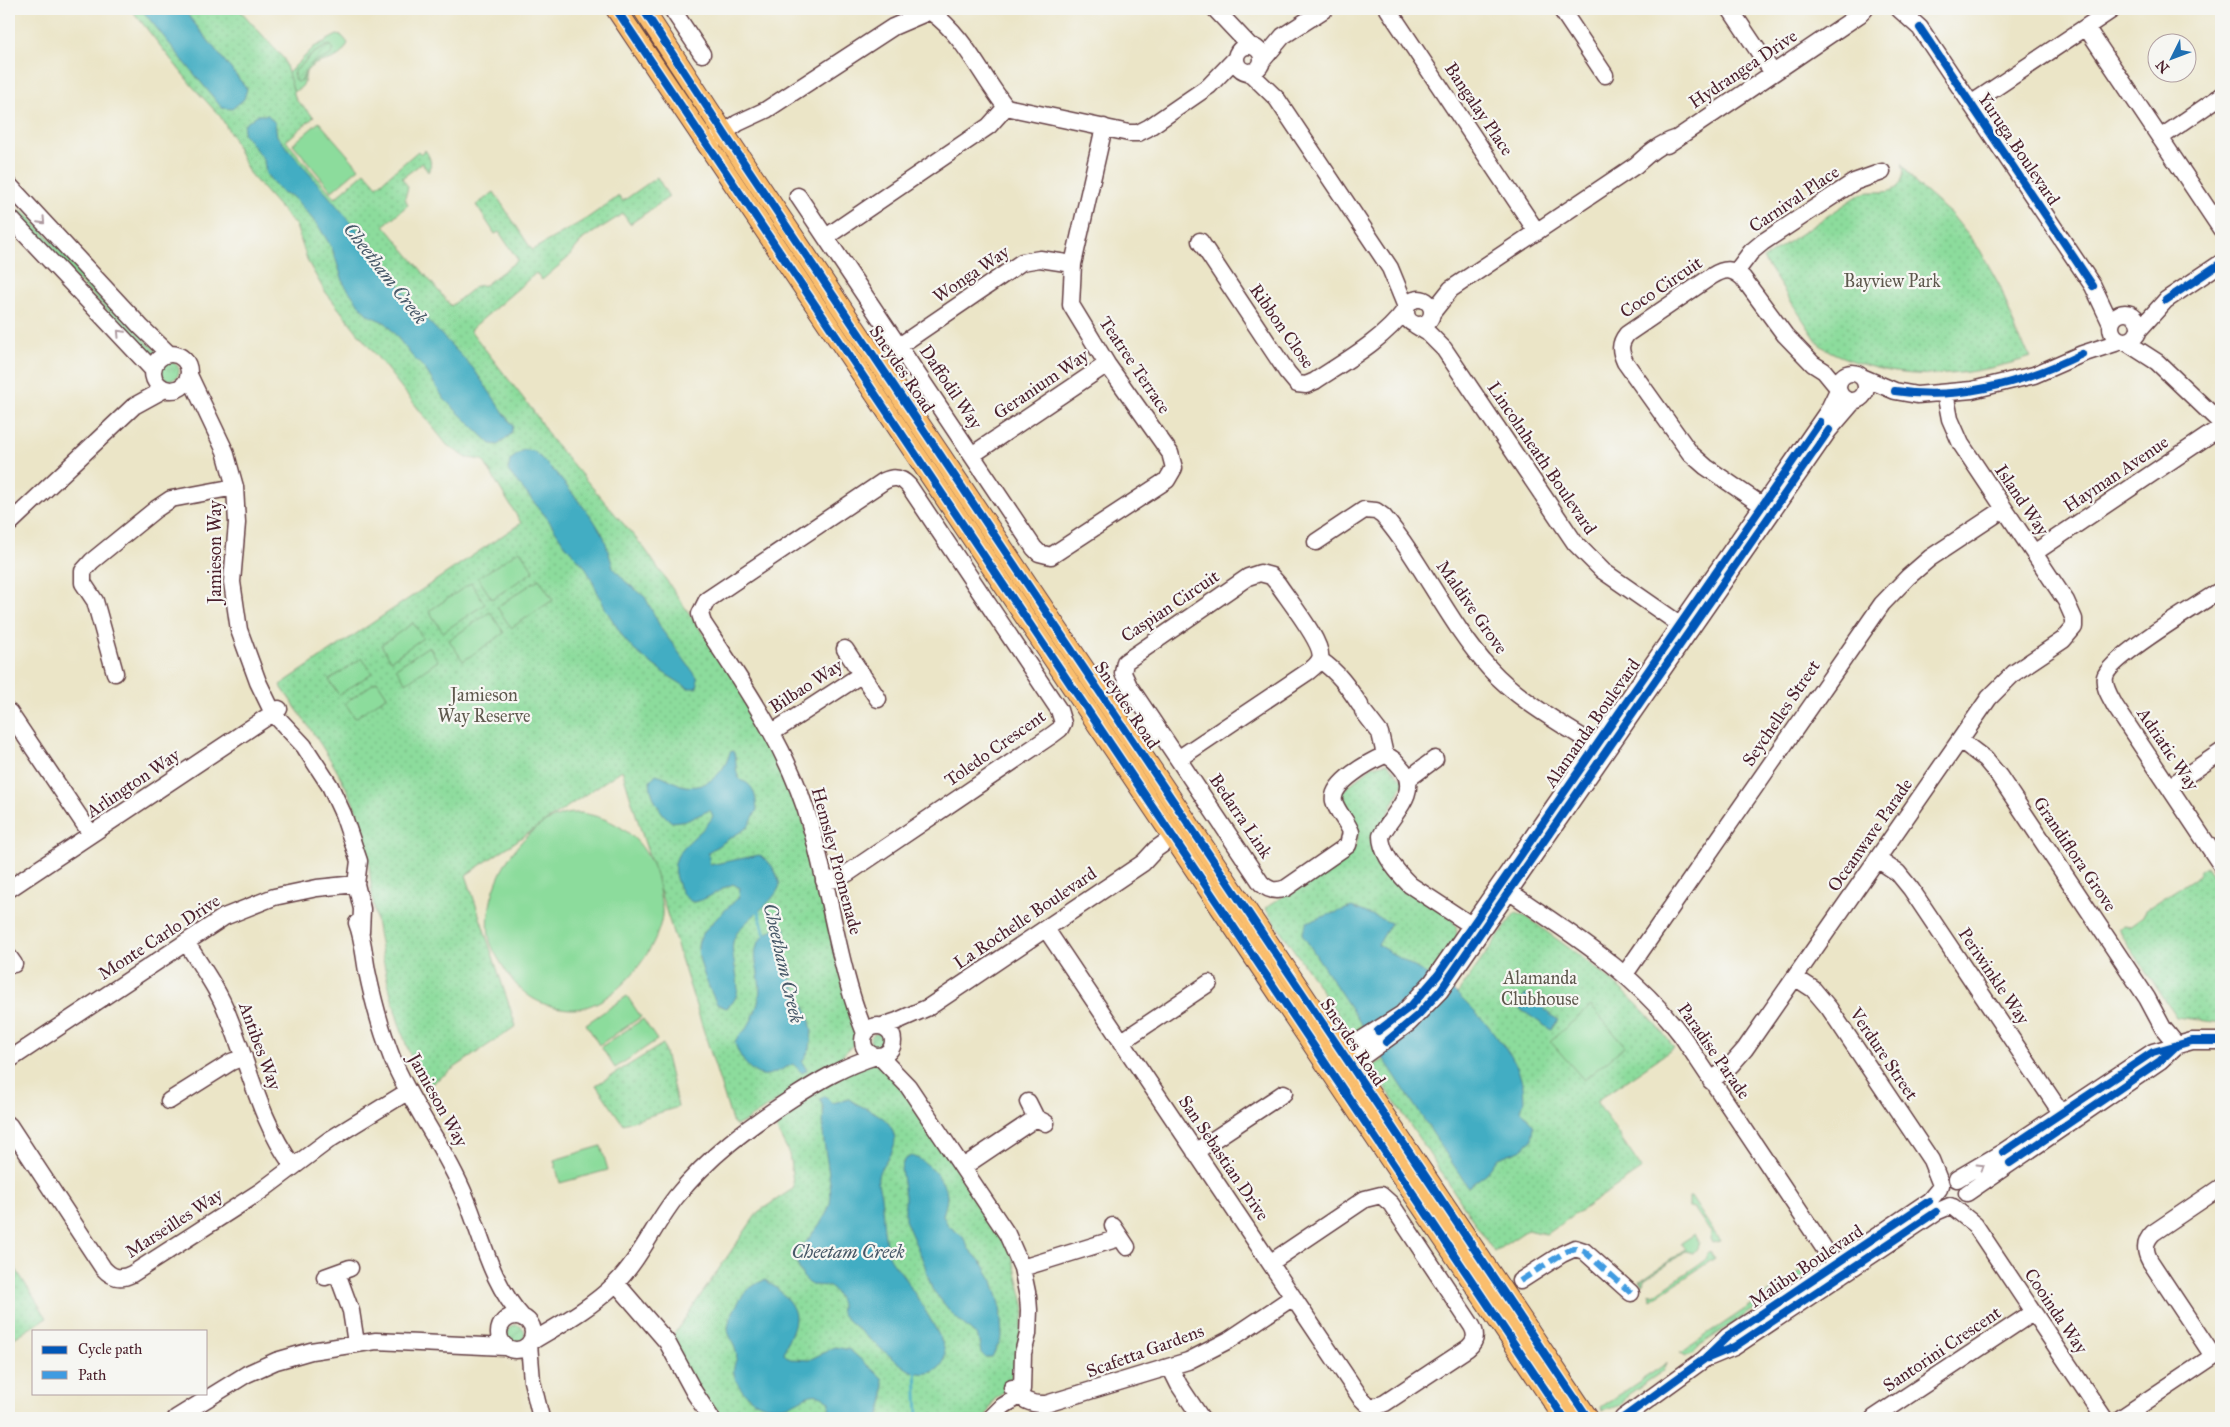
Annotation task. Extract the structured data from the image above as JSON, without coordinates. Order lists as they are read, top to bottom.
{
  "streets": {
    "main road": ["Sneydes Road"],
    "street": [
      "Hydrangea Drive",
      "Bangalay Place",
      "Yuruga Boulevard",
      "Carnival Place",
      "Wonga Way",
      "Coco Circuit",
      "Ribbon Close",
      "Teatree Terrace",
      "Geranium Way",
      "Daffodil Way",
      "Lincolnheath Boulevard",
      "Hayman Avenue",
      "Island Way",
      "Jamieson Way",
      "Caspian Circuit",
      "Maldive Grove",
      "Bilbao Way",
      "Seychelles Street",
      "Alamanda Boulevard",
      "Toledo Crescent",
      "Adriatic Way",
      "Arlington Way",
      "Bedarra Link",
      "Oceanwave Parade",
      "Grandiflora Grove",
      "Hemsley Promenade",
      "La Rochelle Boulevard",
      "Monte Carlo Drive",
      "Periwinkle Way",
      "Antibes Way",
      "Paradise Parade",
      "Verdure Street",
      "San Sebastian Drive",
      "Marseilles Way",
      "Malibu Boulevard",
      "Cooinda Way",
      "Santorini Crescent",
      "Scafetta Gardens"
    ]
  },
  "crossings": [
    ["Hydrangea Drive", "Bangalay Place"],
    ["Hydrangea Drive", "Ribbon Close"],
    ["Hydrangea Drive", "Lincolnheath Boulevard"],
    ["Carnival Place", "Coco Circuit"],
    ["Wonga Way", "Teatree Terrace"],
    ["Wonga Way", "Daffodil Way"],
    ["Coco Circuit", "Alamanda Boulevard"],
    ["Ribbon Close", "Lincolnheath Boulevard"],
    ["Teatree Terrace", "Geranium Way"],
    ["Teatree Terrace", "Daffodil Way"],
    ["Sneydes Road", "Alamanda Boulevard"],
    ["Sneydes Road", "La Rochelle Boulevard"],
    ["Geranium Way", "Daffodil Way"],
    ["Lincolnheath Boulevard", "Alamanda Boulevard"],
    ["Hayman Avenue", "Island Way"],
    ["Island Way", "Seychelles Street"],
    ["Island Way", "Oceanwave Parade"],
    ["Jamieson Way", "Arlington Way"],
    ["Jamieson Way", "La Rochelle Boulevard"],
    ["Jamieson Way", "Monte Carlo Drive"],
    ["Jamieson Way", "Marseilles Way"],
    ["Caspian Circuit", "Bedarra Link"],
    ["Maldive Grove", "Alamanda Boulevard"],
    ["Bilbao Way", "Hemsley Promenade"],
    ["Seychelles Street", "Paradise Parade"],
    ["Alamanda Boulevard", "Paradise Parade"],
    ["Toledo Crescent", "Hemsley Promenade"],
    ["Oceanwave Parade", "Grandiflora Grove"],
    ["Oceanwave Parade", "Periwinkle Way"],
    ["Oceanwave Parade", "Paradise Parade"],
    ["Oceanwave Parade", "Verdure Street"],
    ["Grandiflora Grove", "Malibu Boulevard"],
    ["Hemsley Promenade", "La Rochelle Boulevard"],
    ["La Rochelle Boulevard", "San Sebastian Drive"],
    ["Monte Carlo Drive", "Antibes Way"],
    ["Periwinkle Way", "Malibu Boulevard"],
    ["Antibes Way", "Marseilles Way"],
    ["Paradise Parade", "Malibu Boulevard"],
    ["Verdure Street", "Malibu Boulevard"],
    ["Verdure Street", "Cooinda Way"],
    ["San Sebastian Drive", "Scafetta Gardens"],
    ["Malibu Boulevard", "Cooinda Way"],
    ["Cooinda Way", "Santorini Crescent"]
  ],
  "water": ["Cheetham Creek", "Cheetam Creek"],
  "parks": ["Bayview Park", "Jamieson Way Reserve", "Alamanda Clubhouse"],
  "legend": ["Cycle path", "Path"],
  "north": "bottom left"
}
